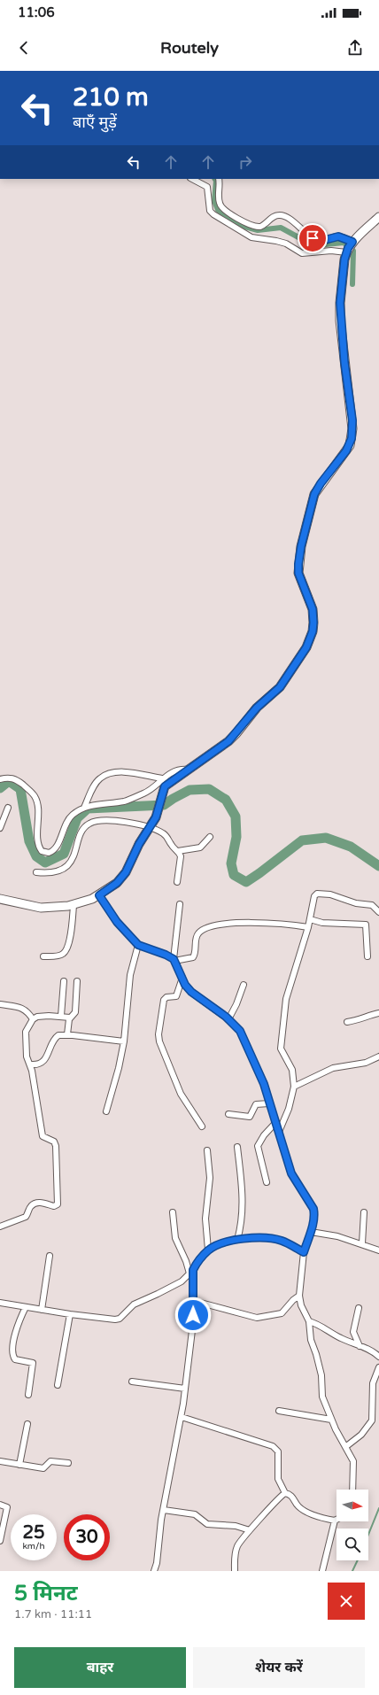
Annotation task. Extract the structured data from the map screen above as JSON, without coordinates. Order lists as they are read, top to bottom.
{
  "north": "right",
  "page": {
    "status": "11:06",
    "header": "Routely",
    "turn": ["210 m", "बाएँ मुड़ें"],
    "speed": "25 km/h",
    "limit": "30",
    "heading": ["5 मिनट", "1.7 km · 11:11"],
    "buttons": ["बाहर", "शेयर करें"]
  }
}
